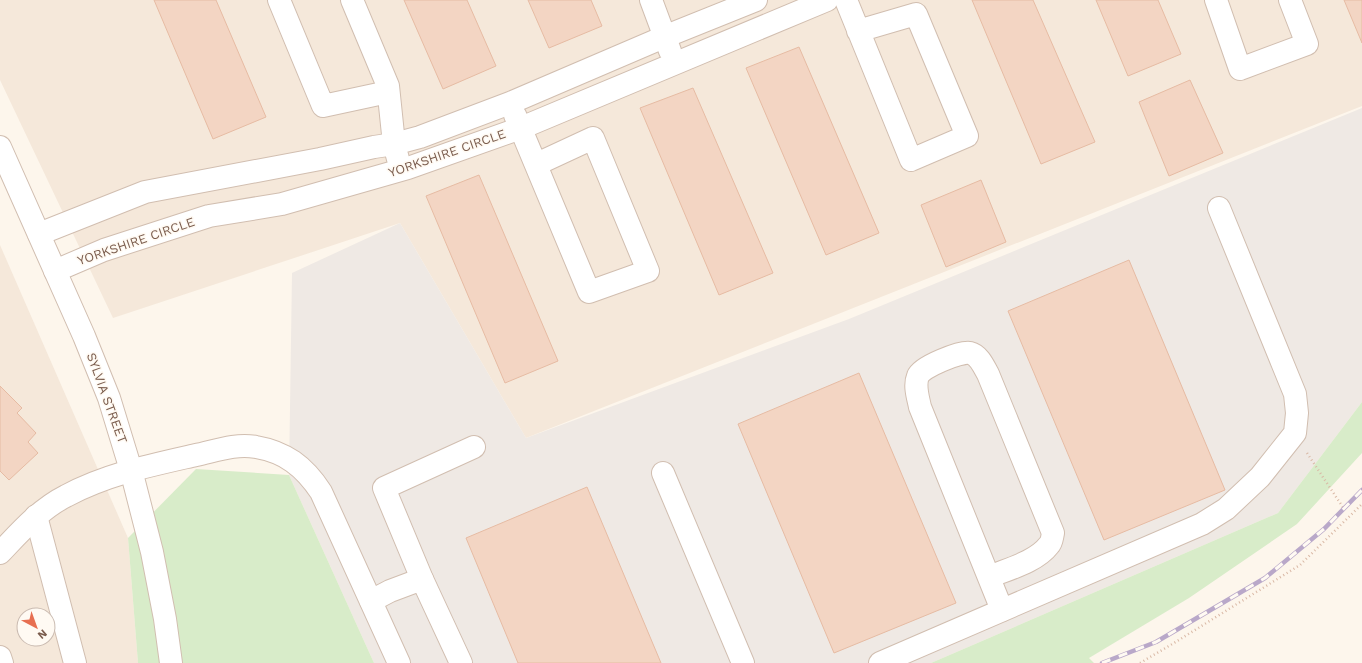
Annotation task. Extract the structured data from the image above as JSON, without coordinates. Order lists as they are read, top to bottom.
{
  "streets": {
    "street": ["YORKSHIRE CIRCLE", "SYLVIA STREET"]
  },
  "crossings": [
    ["YORKSHIRE CIRCLE", "SYLVIA STREET"]
  ],
  "north": "bottom right"
}
